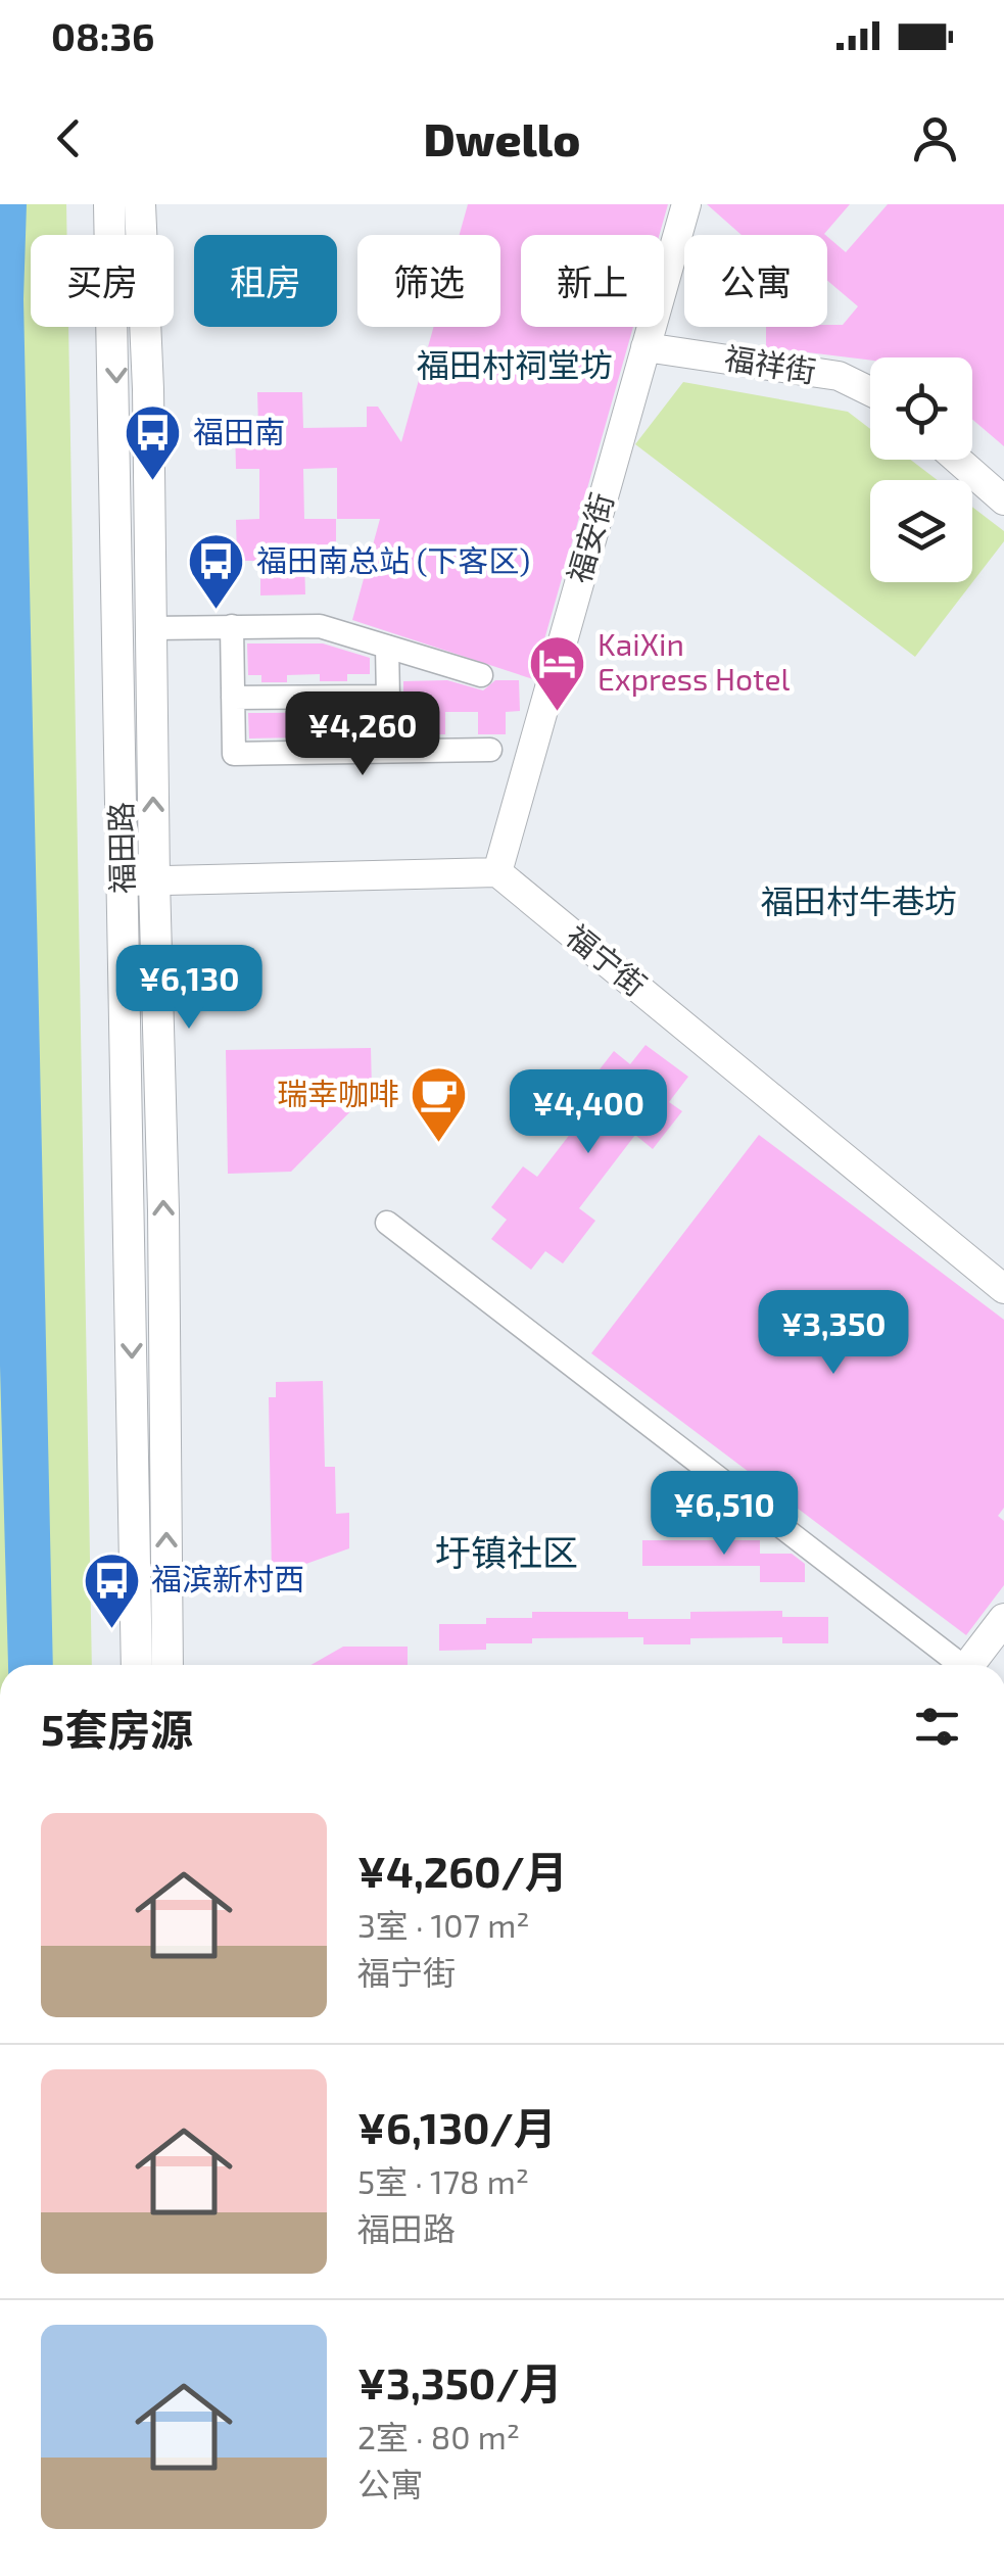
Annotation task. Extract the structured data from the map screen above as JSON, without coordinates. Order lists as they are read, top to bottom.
{
  "streets": {
    "main road": ["福田路"],
    "street": ["福祥街", "福安街", "福宁街"]
  },
  "crossings": [
    ["福祥街", "福安街"],
    ["福安街", "福宁街"]
  ],
  "districts": ["福田村祠堂坊", "福田村牛巷坊", "圩镇社区"],
  "places": {
    "bus stop": ["福田南", "福田南总站 (下客区)", "福滨新村西"],
    "hotel": ["KaiXin Express Hotel"],
    "cafe": ["瑞幸咖啡"]
  },
  "page": {
    "status": "08:36",
    "header": "Dwello",
    "chip": [
      "买房",
      "租房",
      "筛选",
      "新上",
      "公寓"
    ],
    "price": [
      "¥4,260",
      "¥6,130",
      "¥4,400",
      "¥3,350",
      "¥6,510"
    ],
    "heading": "5套房源",
    "list": [
      {
        "name": "¥4,260/月",
        "note": "3室 · 107 m² · 福宁街"
      },
      {
        "name": "¥6,130/月",
        "note": "5室 · 178 m² · 福田路"
      },
      {
        "name": "¥3,350/月",
        "note": "2室 · 80 m² · 公寓"
      }
    ]
  }
}
